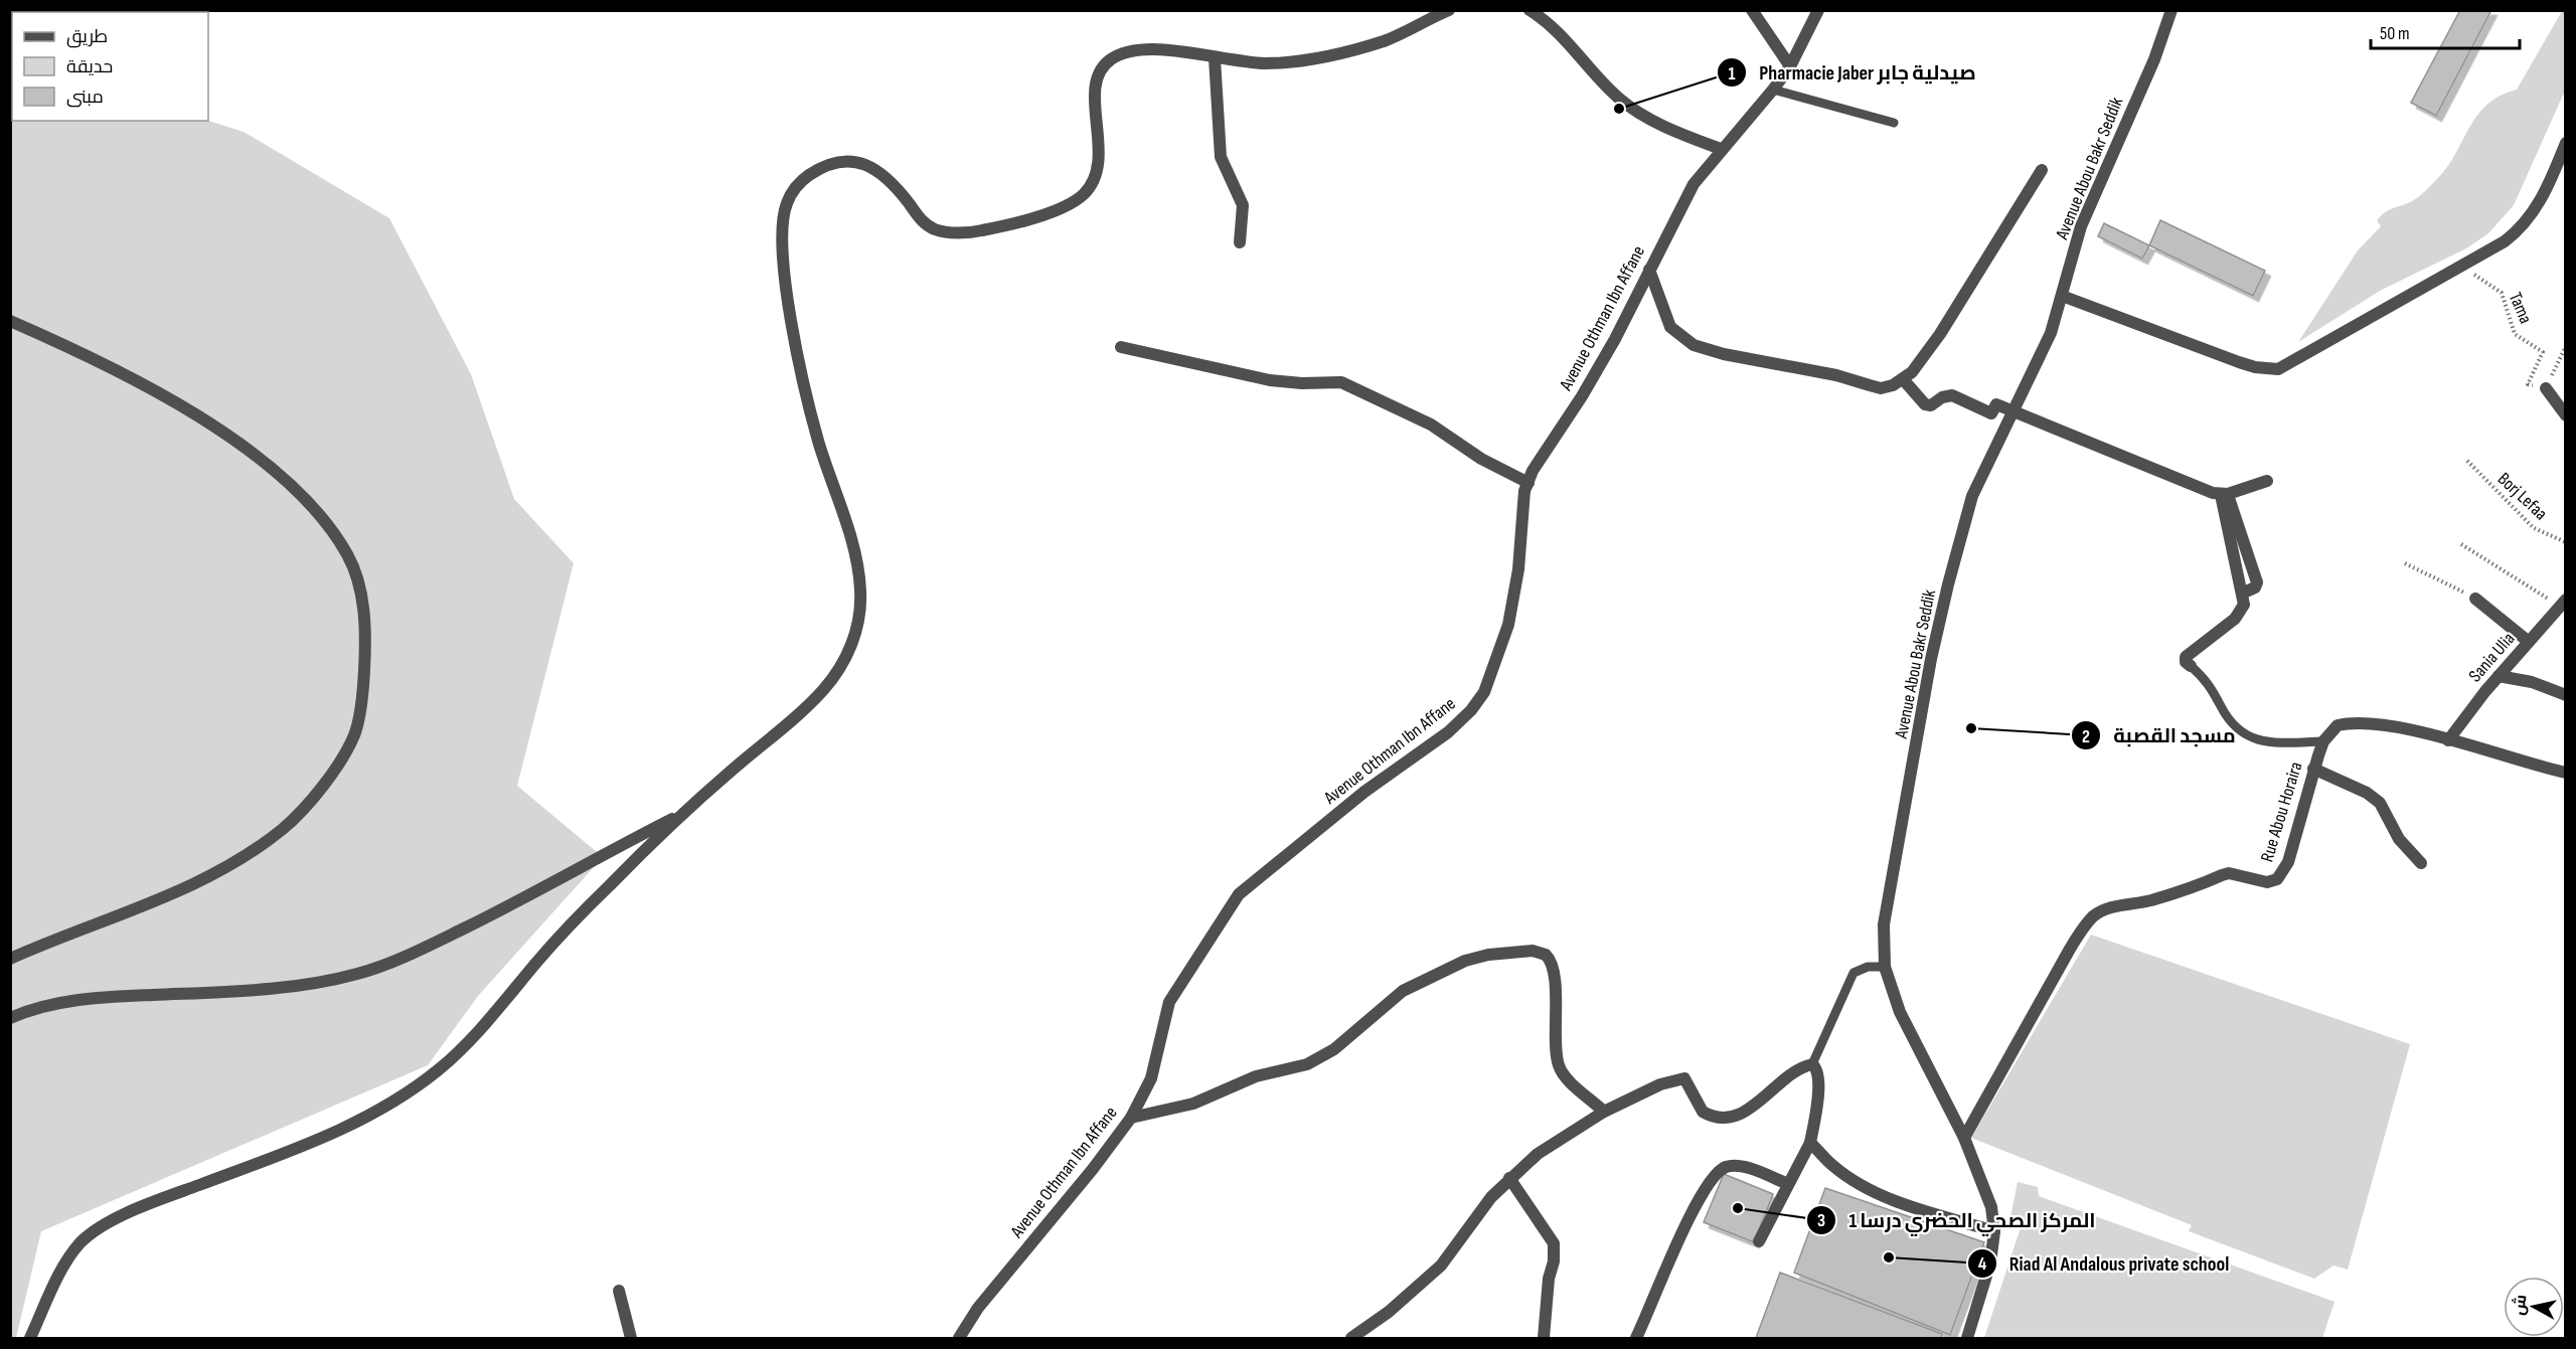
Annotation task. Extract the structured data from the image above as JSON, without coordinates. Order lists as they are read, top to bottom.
{
  "streets": {
    "street": [
      "Avenue Abou Bakr Seddik",
      "Avenue Othman Ibn Affane",
      "Sania Ulia",
      "Rue Abou Horaira"
    ],
    "path": ["Tama", "Borj Lefaa"]
  },
  "crossings": [
    ["Avenue Abou Bakr Seddik", "Rue Abou Horaira"]
  ],
  "places": [
    "Pharmacie Jaber صيدلية جابر",
    "مسجد القصبة",
    "المركز الصحي الحضري درسا 1",
    "Riad Al Andalous private school"
  ],
  "legend": ["طريق", "حديقة", "مبنى"],
  "scale_bar": "50 m",
  "north": "left"
}
